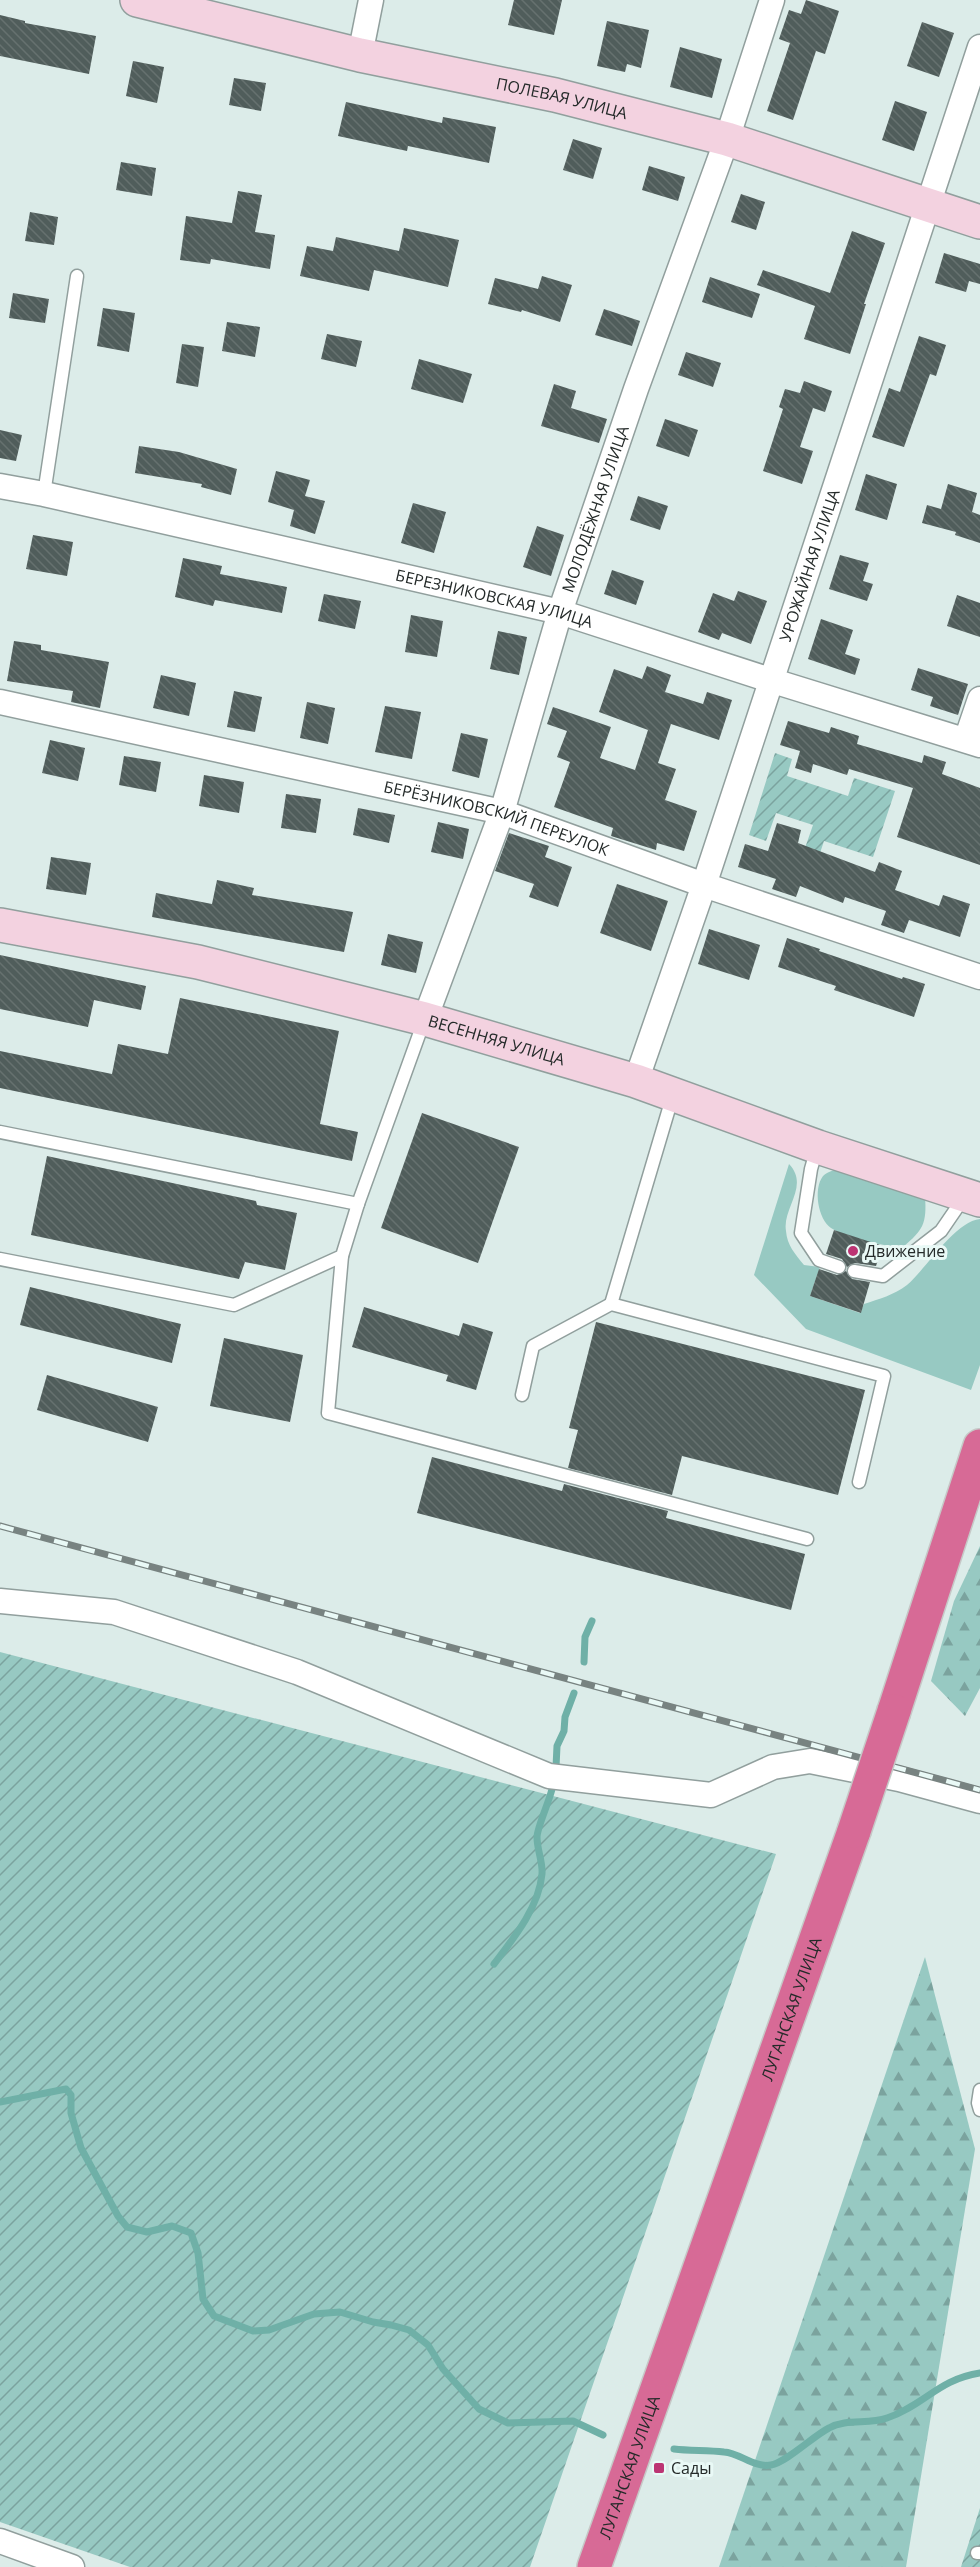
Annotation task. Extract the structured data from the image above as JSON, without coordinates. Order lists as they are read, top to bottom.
{
  "streets": {
    "highway": ["ЛУГАНСКАЯ УЛИЦА"],
    "street": [
      "ПОЛЕВАЯ УЛИЦА",
      "МОЛОДЁЖНАЯ УЛИЦА",
      "УРОЖАЙНАЯ УЛИЦА",
      "БЕРЕЗНИКОВСКАЯ УЛИЦА",
      "БЕРЁЗНИКОВСКИЙ ПЕРЕУЛОК",
      "ВЕСЕННЯЯ УЛИЦА"
    ]
  },
  "crossings": [
    ["ПОЛЕВАЯ УЛИЦА", "МОЛОДЁЖНАЯ УЛИЦА"],
    ["ПОЛЕВАЯ УЛИЦА", "УРОЖАЙНАЯ УЛИЦА"],
    ["МОЛОДЁЖНАЯ УЛИЦА", "БЕРЕЗНИКОВСКАЯ УЛИЦА"],
    ["МОЛОДЁЖНАЯ УЛИЦА", "БЕРЁЗНИКОВСКИЙ ПЕРЕУЛОК"],
    ["МОЛОДЁЖНАЯ УЛИЦА", "ВЕСЕННЯЯ УЛИЦА"],
    ["УРОЖАЙНАЯ УЛИЦА", "БЕРЕЗНИКОВСКАЯ УЛИЦА"],
    ["УРОЖАЙНАЯ УЛИЦА", "БЕРЁЗНИКОВСКИЙ ПЕРЕУЛОК"],
    ["УРОЖАЙНАЯ УЛИЦА", "ВЕСЕННЯЯ УЛИЦА"]
  ],
  "places": {
    "other": ["Движение"],
    "transit": ["Сады"]
  }
}
